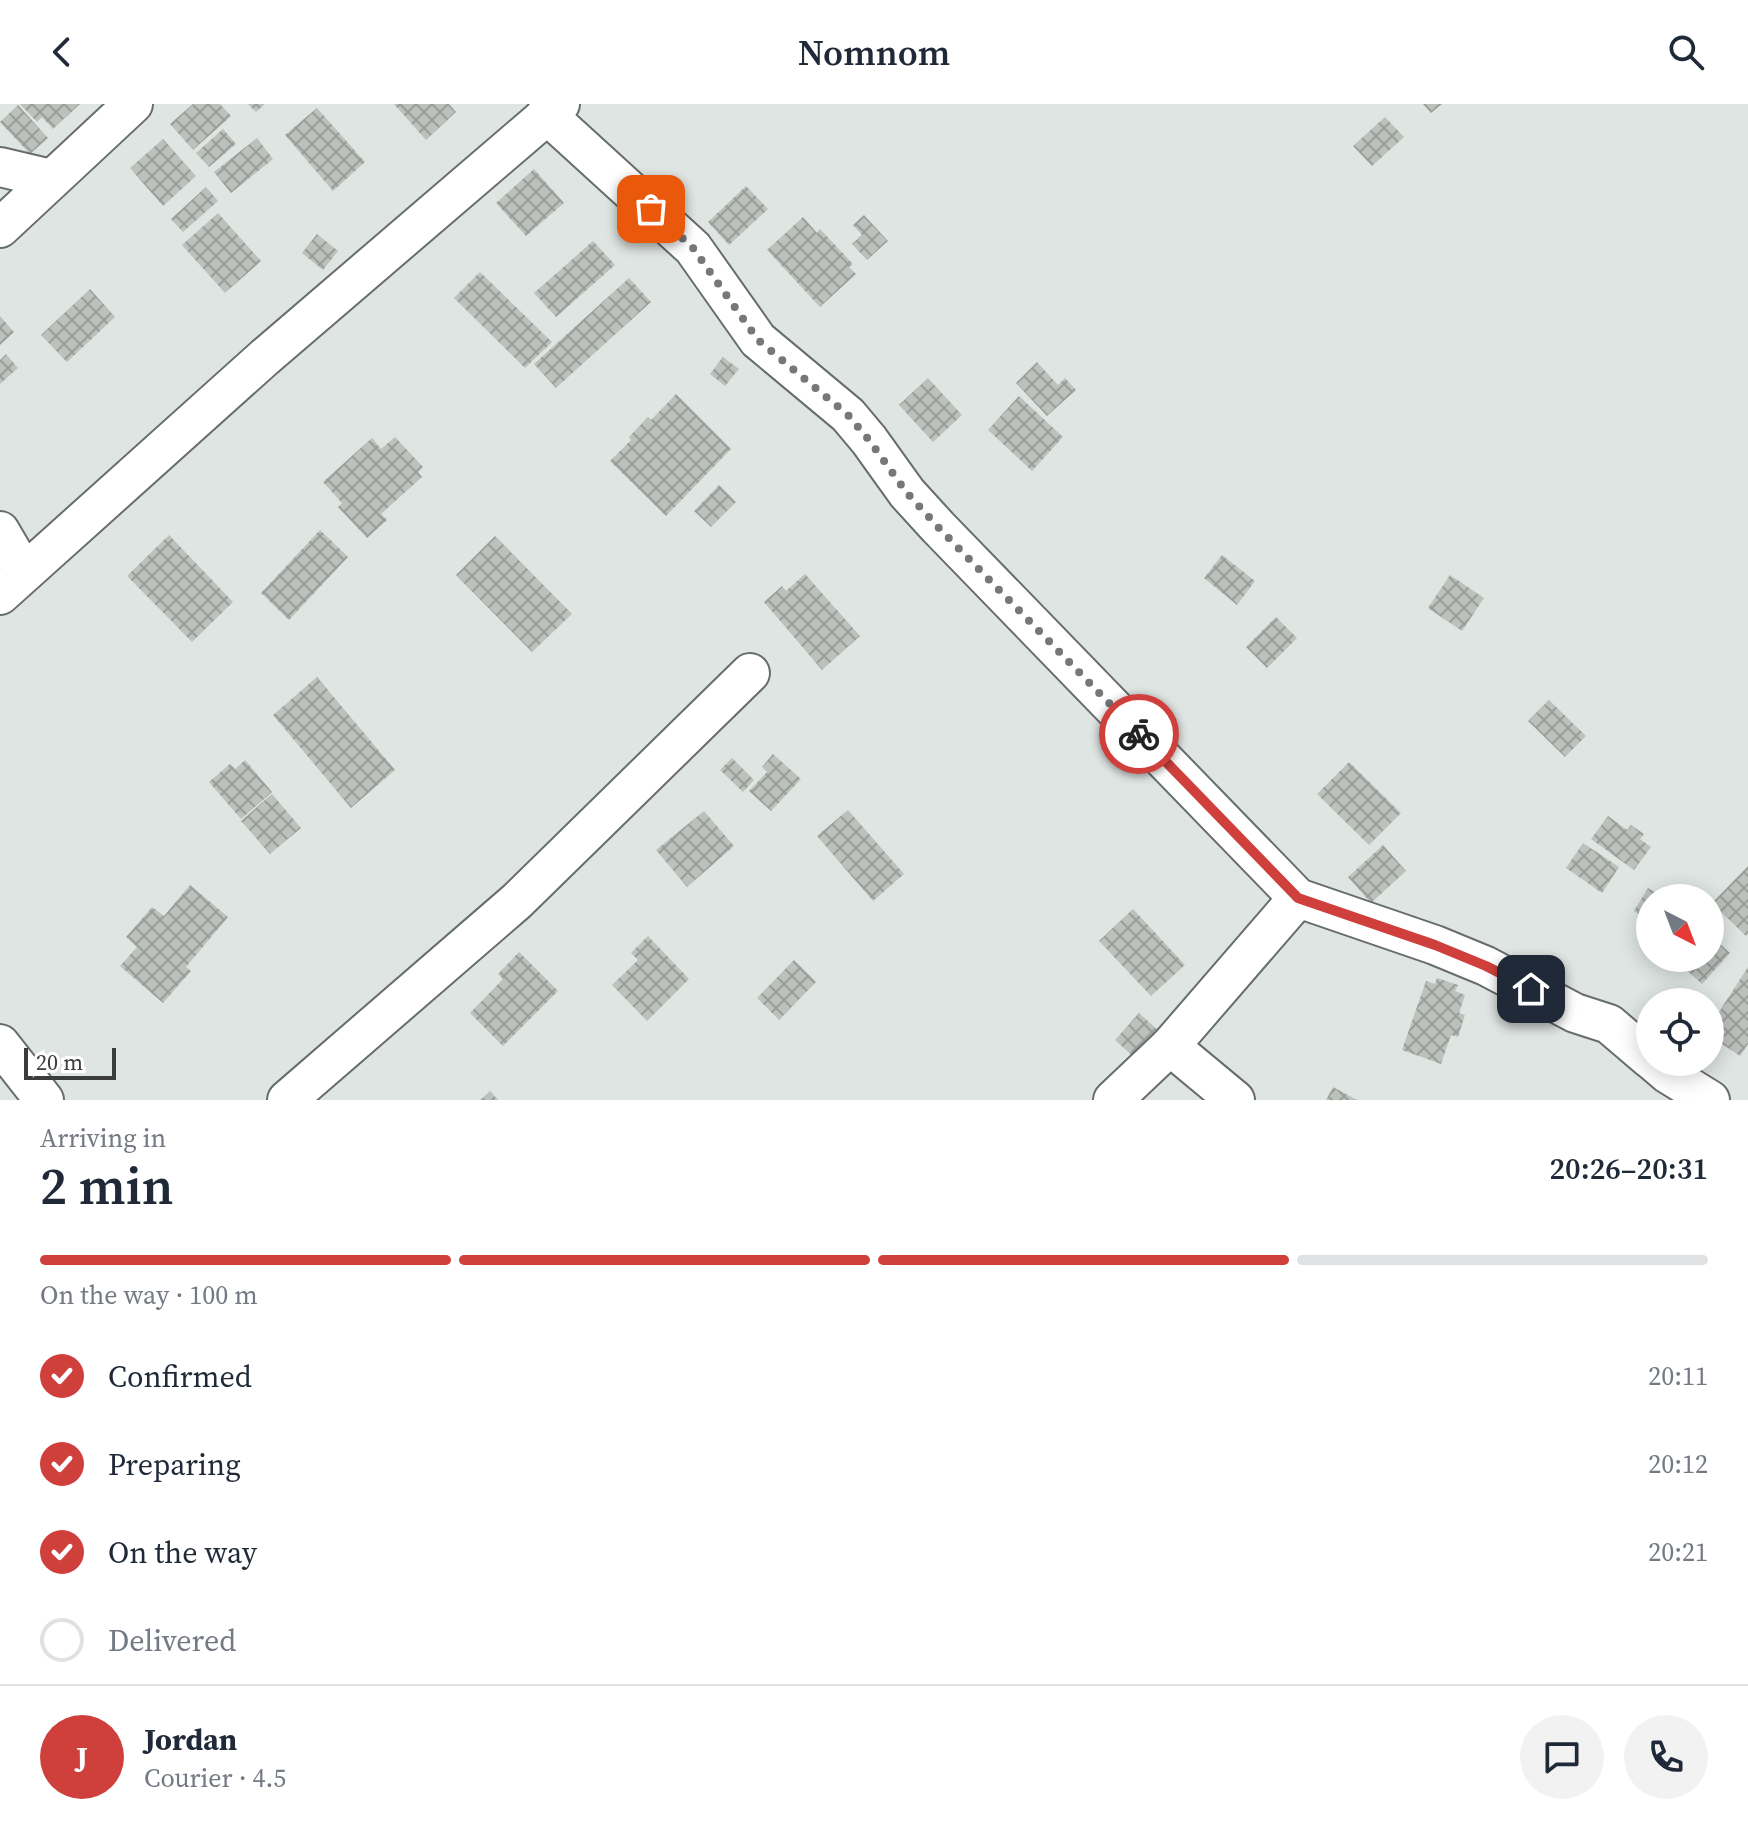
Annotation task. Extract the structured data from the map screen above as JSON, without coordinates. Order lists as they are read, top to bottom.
{
  "scale_bar": "20 m",
  "north": "bottom right",
  "page": {
    "header": "Nomnom",
    "scale": "20 m",
    "heading": ["2 min", "Arriving in", "20:26–20:31"],
    "panel": ["Jordan", "Courier · 4.5"],
    "bar": "On the way · 100 m",
    "list": [
      ["Confirmed", "20:11"],
      ["Preparing", "20:12"],
      ["On the way", "20:21"],
      "Delivered"
    ],
    "round": "J"
  }
}
